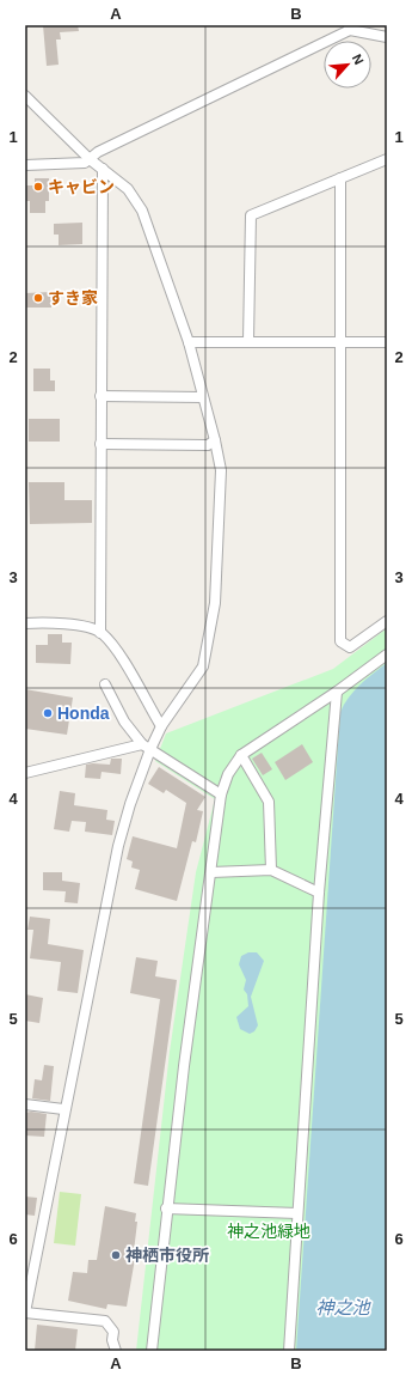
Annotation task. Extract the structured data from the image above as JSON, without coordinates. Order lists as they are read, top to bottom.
{
  "water": ["神之池"],
  "parks": ["神之池緑地"],
  "places": [
    "キャビン",
    "すき家",
    "Honda",
    "神栖市役所"
  ],
  "north": "top right",
  "grid": {
    "columns": ["A", "B"],
    "rows": [
      "1",
      "2",
      "3",
      "4",
      "5",
      "6"
    ]
  }
}
